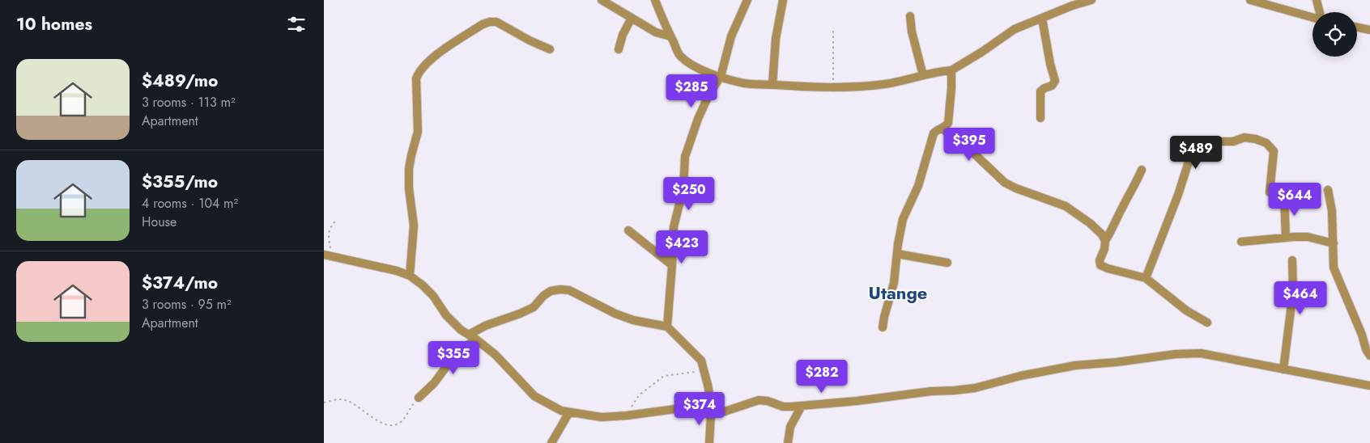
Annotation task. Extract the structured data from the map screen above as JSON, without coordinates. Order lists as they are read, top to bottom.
{
  "districts": ["Utange"],
  "page": {
    "heading": "10 homes",
    "list": [
      {
        "name": "$489/mo",
        "note": "3 rooms · 113 m² · Apartment"
      },
      {
        "name": "$355/mo",
        "note": "4 rooms · 104 m² · House"
      },
      {
        "name": "$374/mo",
        "note": "3 rooms · 95 m² · Apartment"
      }
    ],
    "price": [
      "$285",
      "$395",
      "$489",
      "$250",
      "$644",
      "$423",
      "$464",
      "$355",
      "$282",
      "$374"
    ]
  }
}
